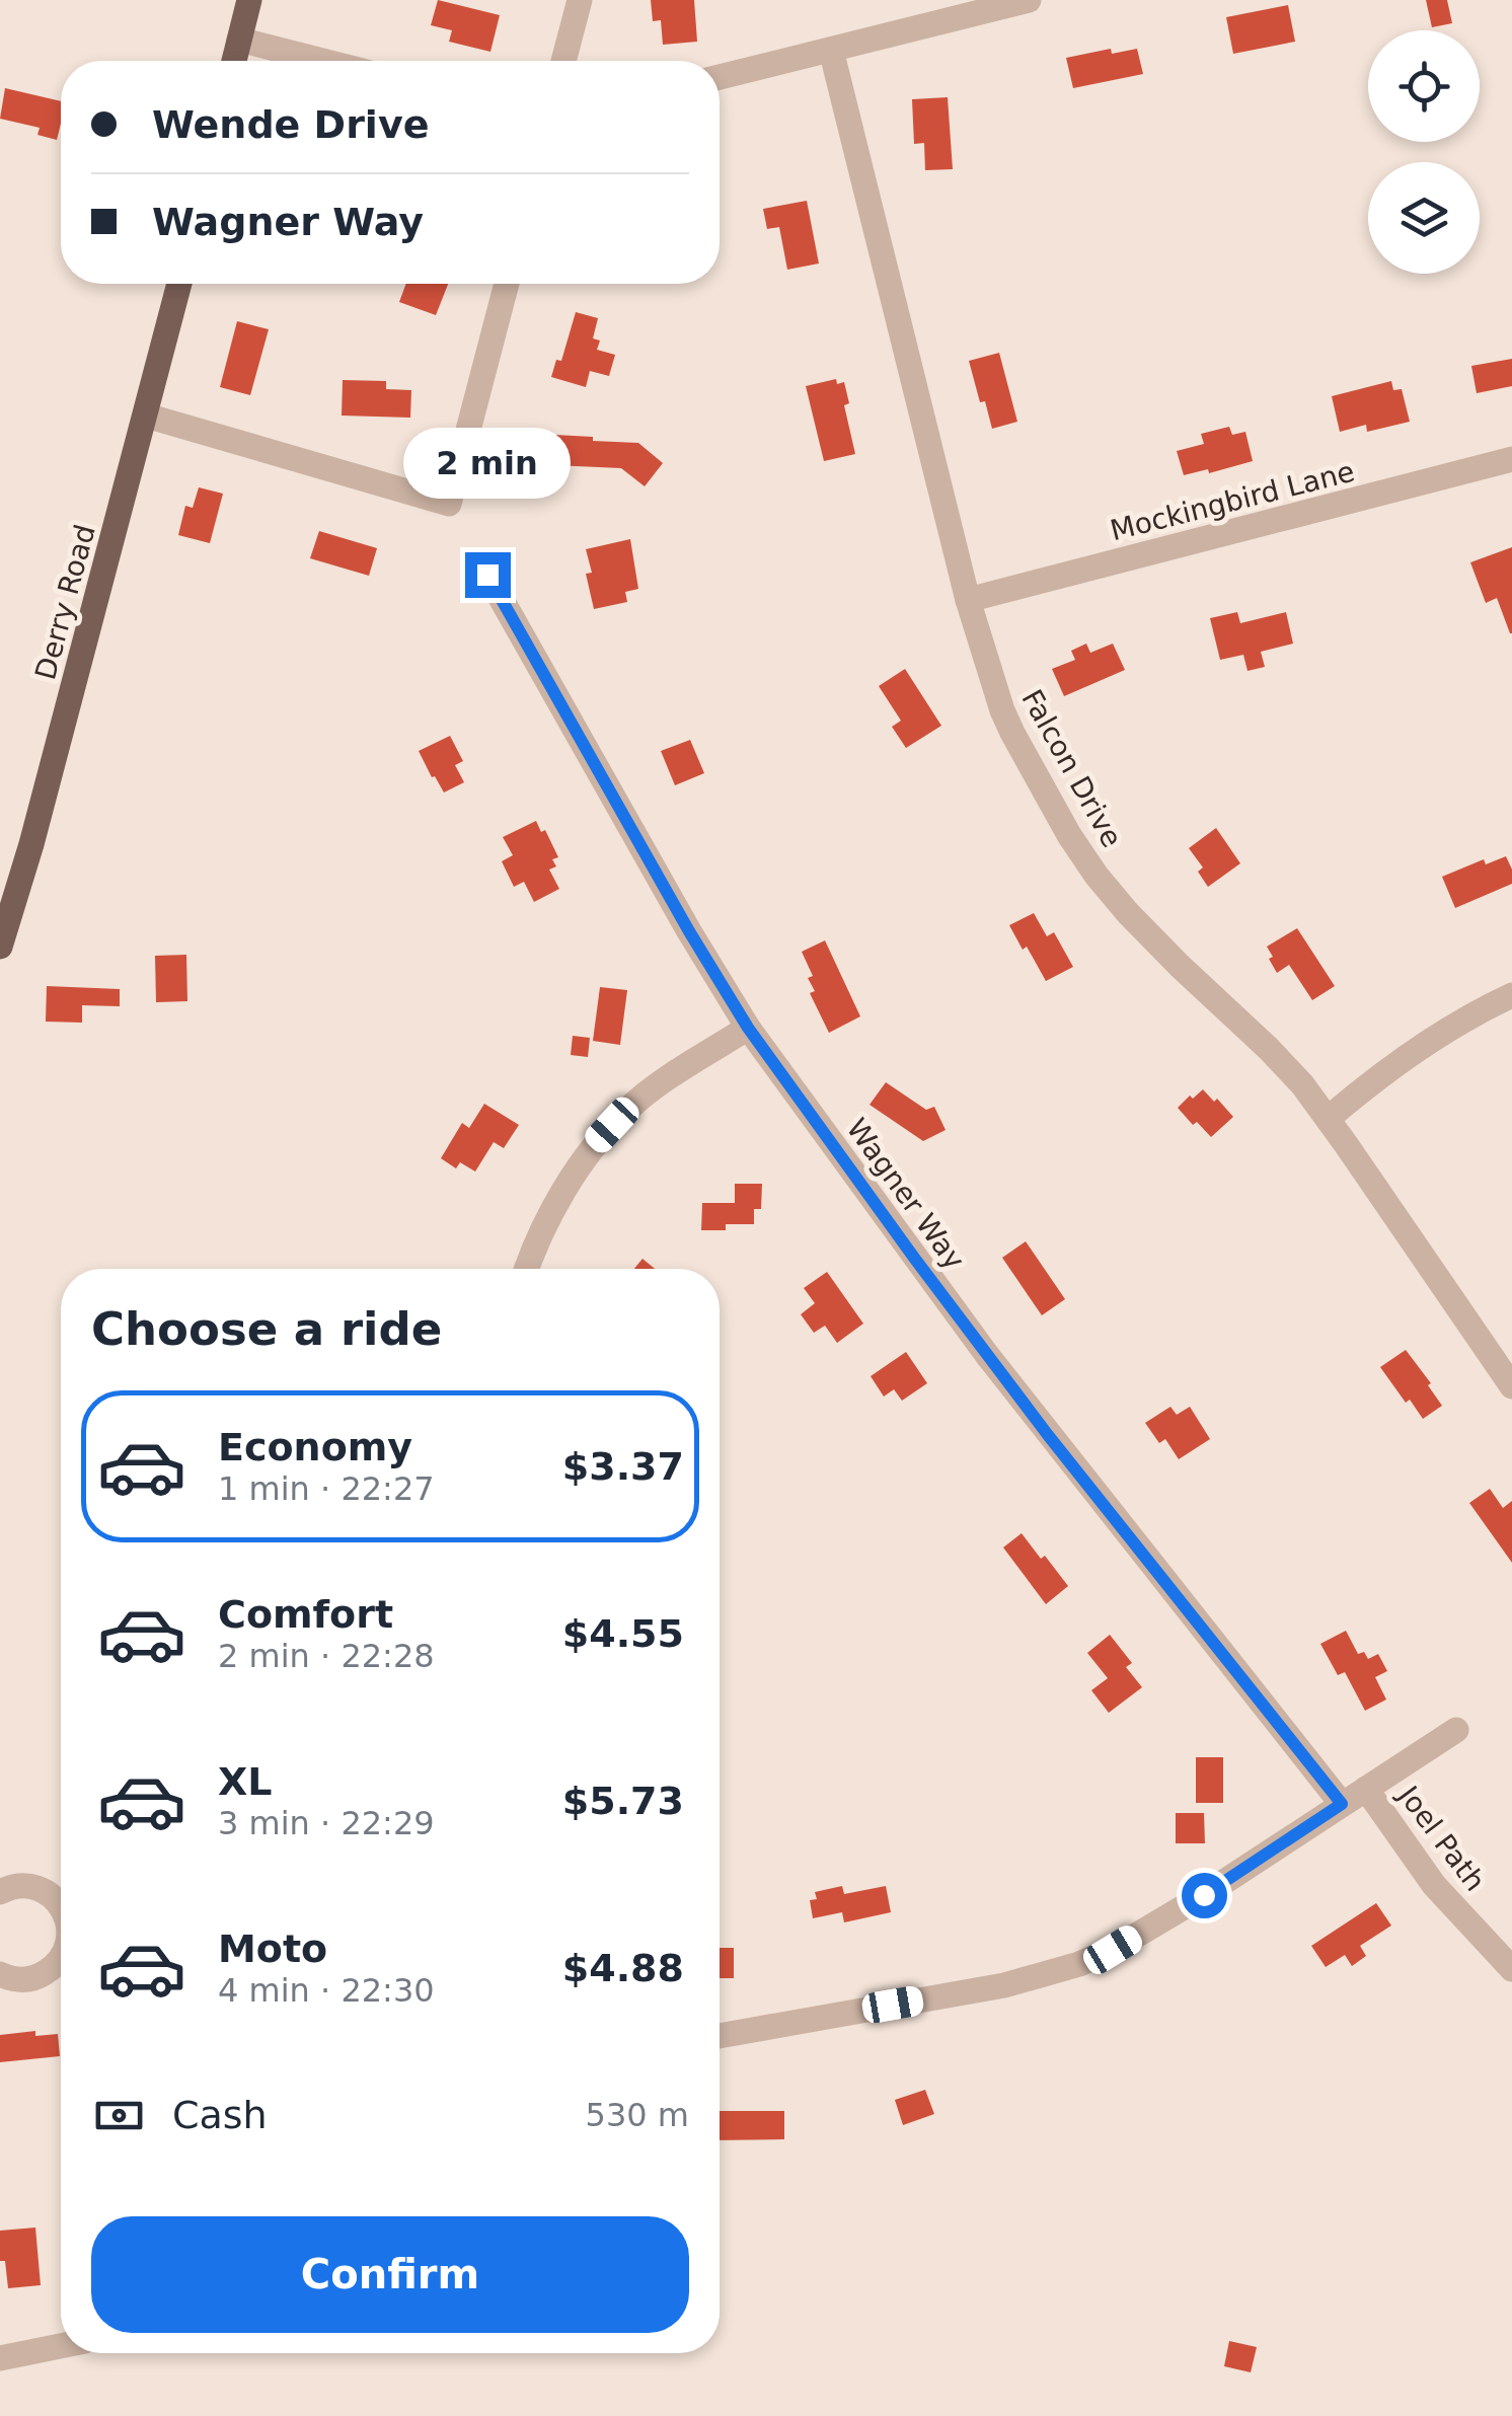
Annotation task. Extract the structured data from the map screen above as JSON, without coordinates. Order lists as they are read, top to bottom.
{
  "streets": {
    "main road": ["Derry Road"],
    "street": [
      "Mockingbird Lane",
      "Falcon Drive",
      "Wagner Way",
      "Joel Path"
    ]
  },
  "crossings": [
    ["Mockingbird Lane", "Falcon Drive"]
  ],
  "page": {
    "banner": ["Wende Drive", "Wagner Way"],
    "bubble": "2 min",
    "heading": "Choose a ride",
    "list": [
      {
        "name": "Economy",
        "note": "1 min · 22:27",
        "value": "$3.37"
      },
      {
        "name": "Comfort",
        "note": "2 min · 22:28",
        "value": "$4.55"
      },
      {
        "name": "XL",
        "note": "3 min · 22:29",
        "value": "$5.73"
      },
      {
        "name": "Moto",
        "note": "4 min · 22:30",
        "value": "$4.88"
      }
    ],
    "pay": ["Cash", "530 m"],
    "buttons": "Confirm"
  }
}
